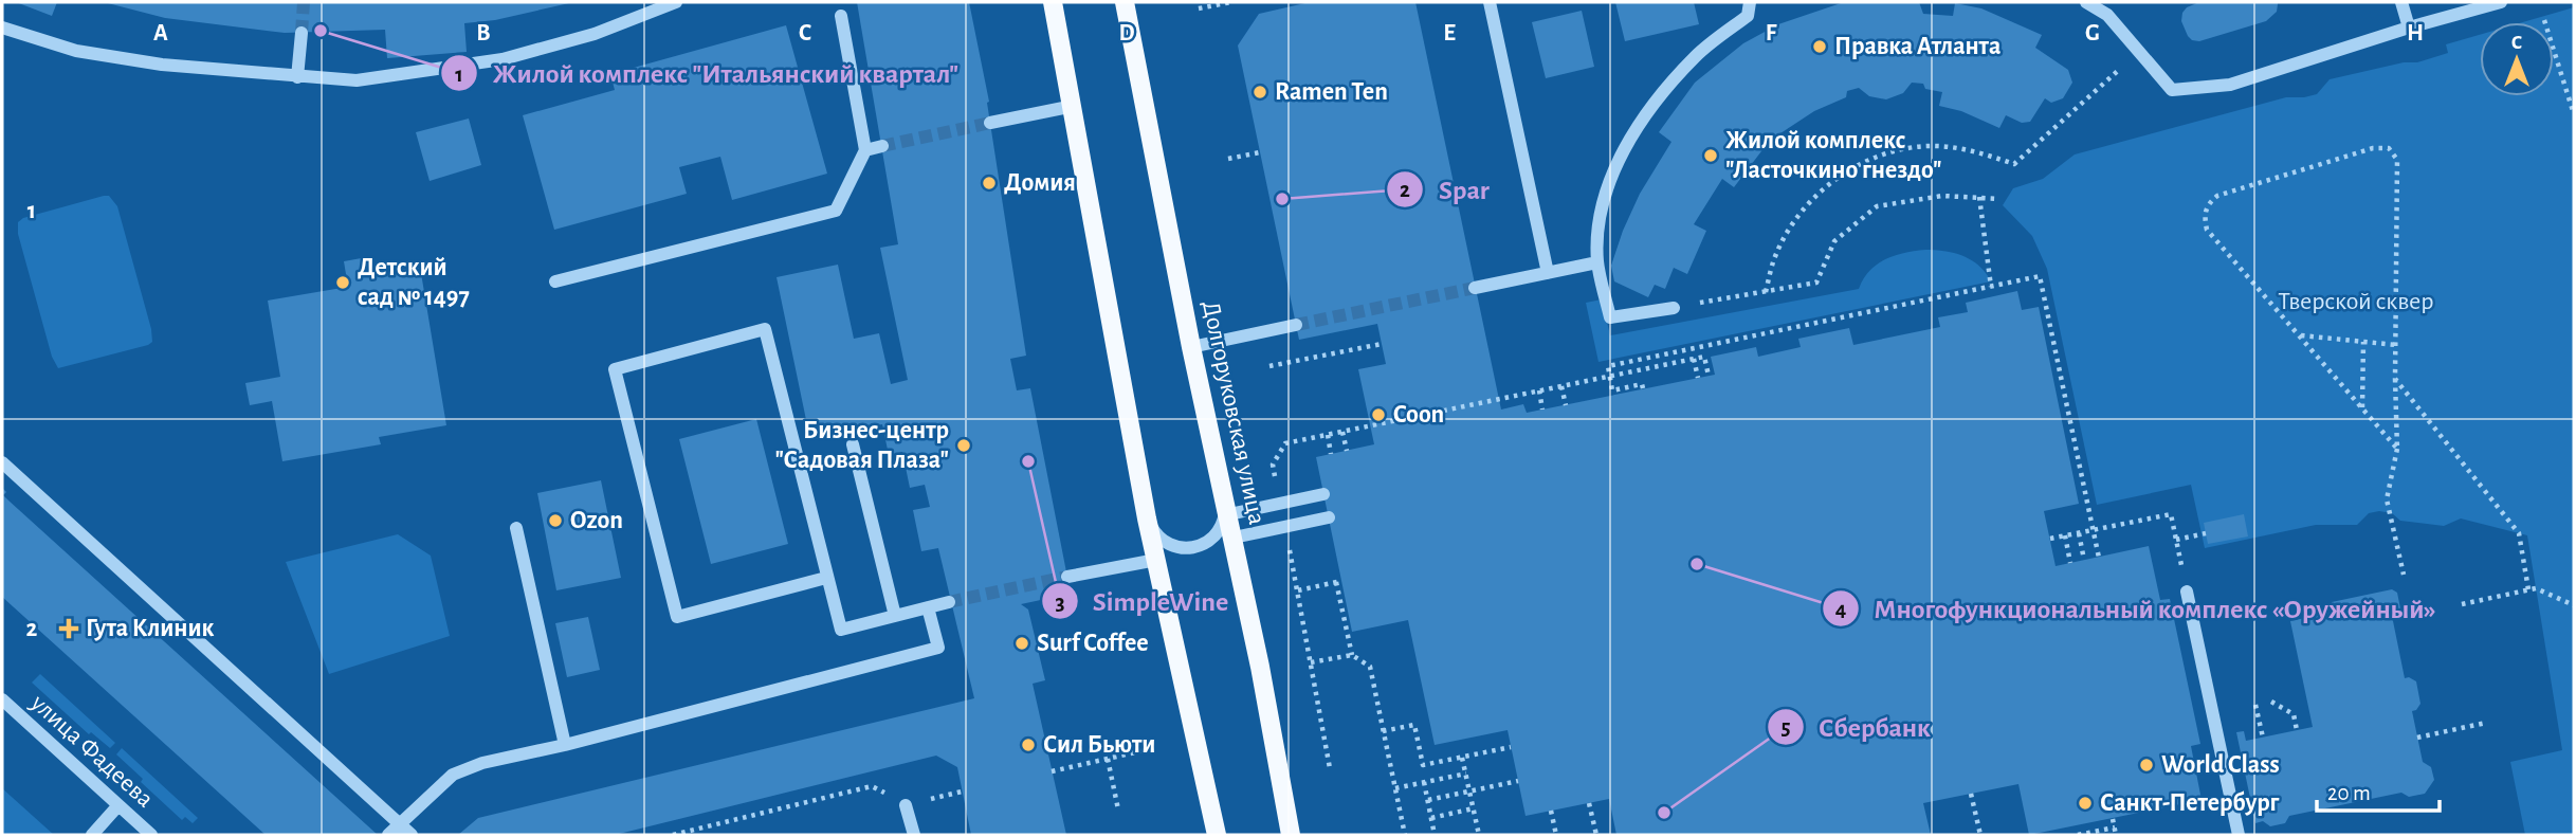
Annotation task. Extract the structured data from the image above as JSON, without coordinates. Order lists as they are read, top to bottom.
{
  "streets": {
    "main road": ["Долгоруковская улица"],
    "street": ["улица Фадеева"]
  },
  "parks": ["Тверской сквер"],
  "places": {
    "other": [
      "Жилой комплекс \"Итальянский квартал\"",
      "Правка Атланта",
      "Ramen Ten",
      "Жилой комплекс \"Ласточкино гнездо\"",
      "Домия",
      "Spar",
      "Детский сад № 1497",
      "Coon",
      "Бизнес-центр \"Садовая Плаза\"",
      "SimpleWine",
      "Ozon",
      "Многофункциональный комплекс «Оружейный»",
      "Surf Coffee",
      "Сил Бьюти",
      "World Class",
      "Санкт-Петербург",
      "Сбербанк"
    ],
    "health": ["Гута Клиник"]
  },
  "scale_bar": "20 m",
  "north": "top",
  "grid": {
    "columns": [
      "A",
      "B",
      "C",
      "D",
      "E",
      "F",
      "G",
      "H"
    ],
    "rows": ["1", "2"]
  }
}
